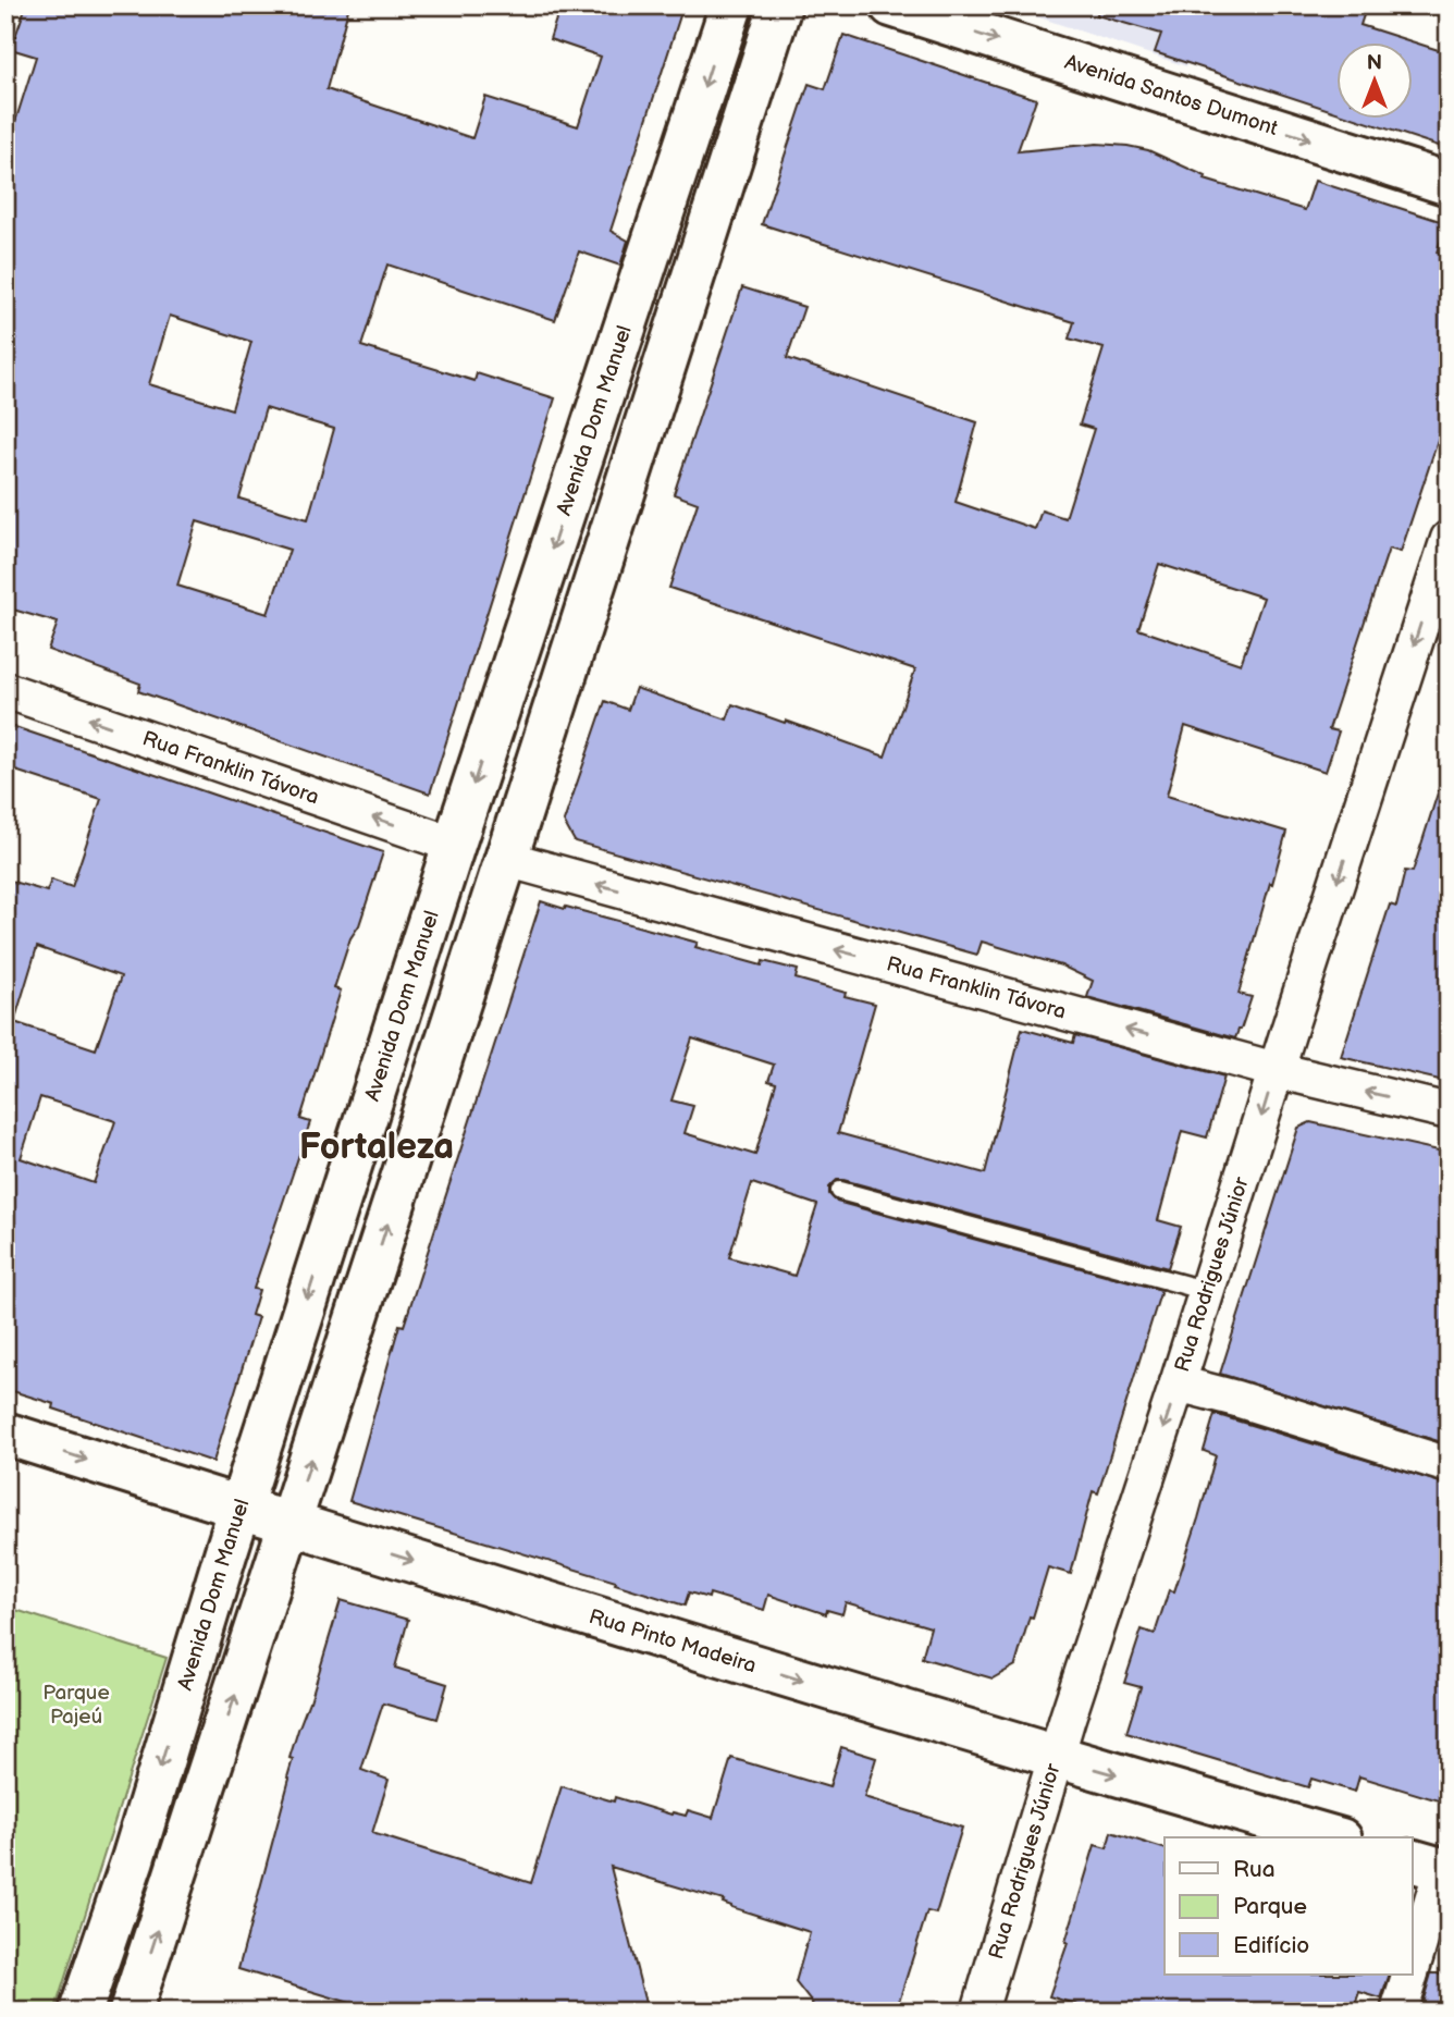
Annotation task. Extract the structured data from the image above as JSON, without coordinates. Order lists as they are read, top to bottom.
{
  "streets": {
    "main road": ["Avenida Santos Dumont", "Avenida Dom Manuel", "Rua Pinto Madeira"],
    "street": ["Rua Franklin Távora", "Rua Rodrigues Júnior"]
  },
  "crossings": [
    ["Avenida Dom Manuel", "Rua Franklin Távora"],
    ["Avenida Dom Manuel", "Rua Pinto Madeira"],
    ["Rua Franklin Távora", "Rua Rodrigues Júnior"],
    ["Rua Rodrigues Júnior", "Rua Pinto Madeira"]
  ],
  "one_way": [
    "Avenida Santos Dumont",
    "Rua Franklin Távora",
    "Rua Rodrigues Júnior",
    "Rua Pinto Madeira"
  ],
  "districts": ["Fortaleza"],
  "parks": ["Parque Pajeú"],
  "legend": ["Rua", "Parque", "Edifício"],
  "north": "top"
}
